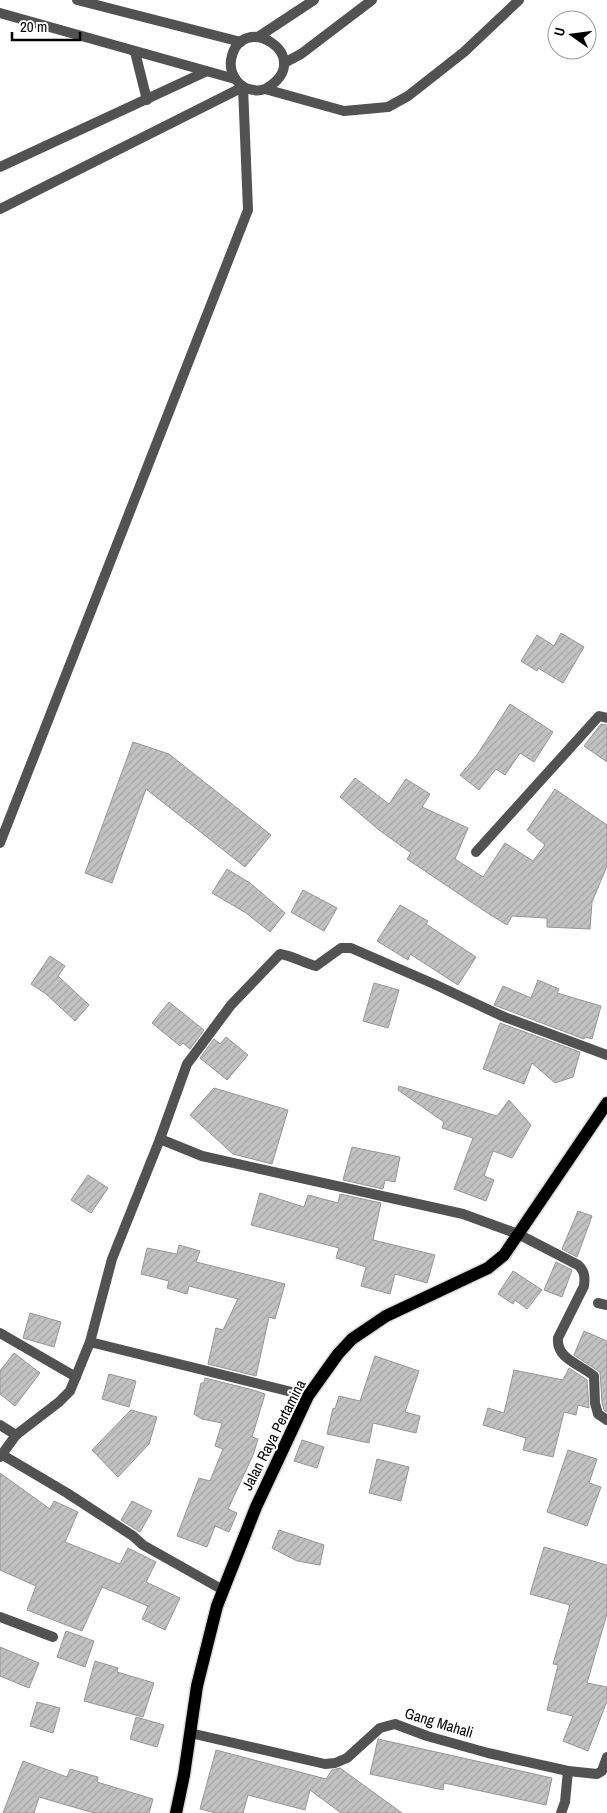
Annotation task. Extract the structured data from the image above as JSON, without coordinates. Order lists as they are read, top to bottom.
{
  "streets": {
    "main road": ["Jalan Raya Pertamina"],
    "street": ["Gang Mahali"]
  },
  "crossings": [
    ["Jalan Raya Pertamina", "Gang Mahali"]
  ],
  "scale_bar": "20 m",
  "north": "left"
}
